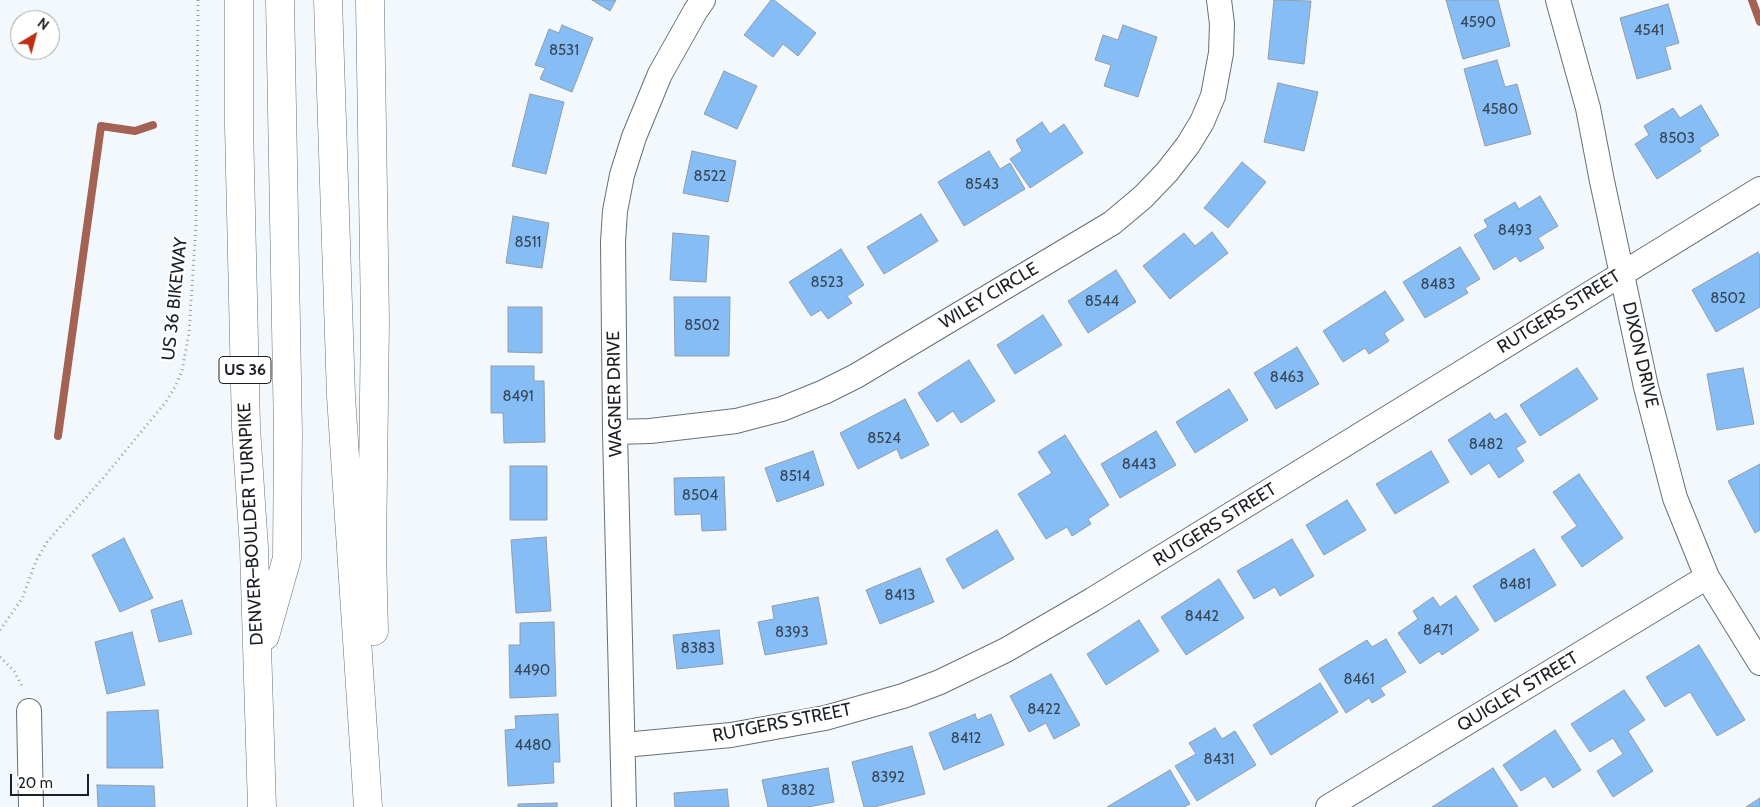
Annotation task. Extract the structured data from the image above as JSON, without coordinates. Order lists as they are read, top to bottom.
{
  "streets": {
    "highway": ["US 36", "DENVER–BOULDER TURNPIKE"],
    "street": [
      "WILEY CIRCLE",
      "RUTGERS STREET",
      "DIXON DRIVE",
      "WAGNER DRIVE",
      "QUIGLEY STREET"
    ],
    "path": ["US 36 BIKEWAY"]
  },
  "crossings": [
    ["WILEY CIRCLE", "WAGNER DRIVE"],
    ["RUTGERS STREET", "DIXON DRIVE"],
    ["RUTGERS STREET", "WAGNER DRIVE"],
    ["DIXON DRIVE", "QUIGLEY STREET"]
  ],
  "house_numbers": [
    "4590",
    "4541",
    "8531",
    "4580",
    "8503",
    "8522",
    "8543",
    "8493",
    "8511",
    "8523",
    "8483",
    "8502",
    "8544",
    "8502",
    "8463",
    "8491",
    "8524",
    "8482",
    "8443",
    "8514",
    "8504",
    "8481",
    "8413",
    "8442",
    "8471",
    "8393",
    "8383",
    "4490",
    "8461",
    "8422",
    "8412",
    "4480",
    "8431",
    "8392",
    "8382"
  ],
  "scale_bar": "20 m",
  "north": "top right"
}
